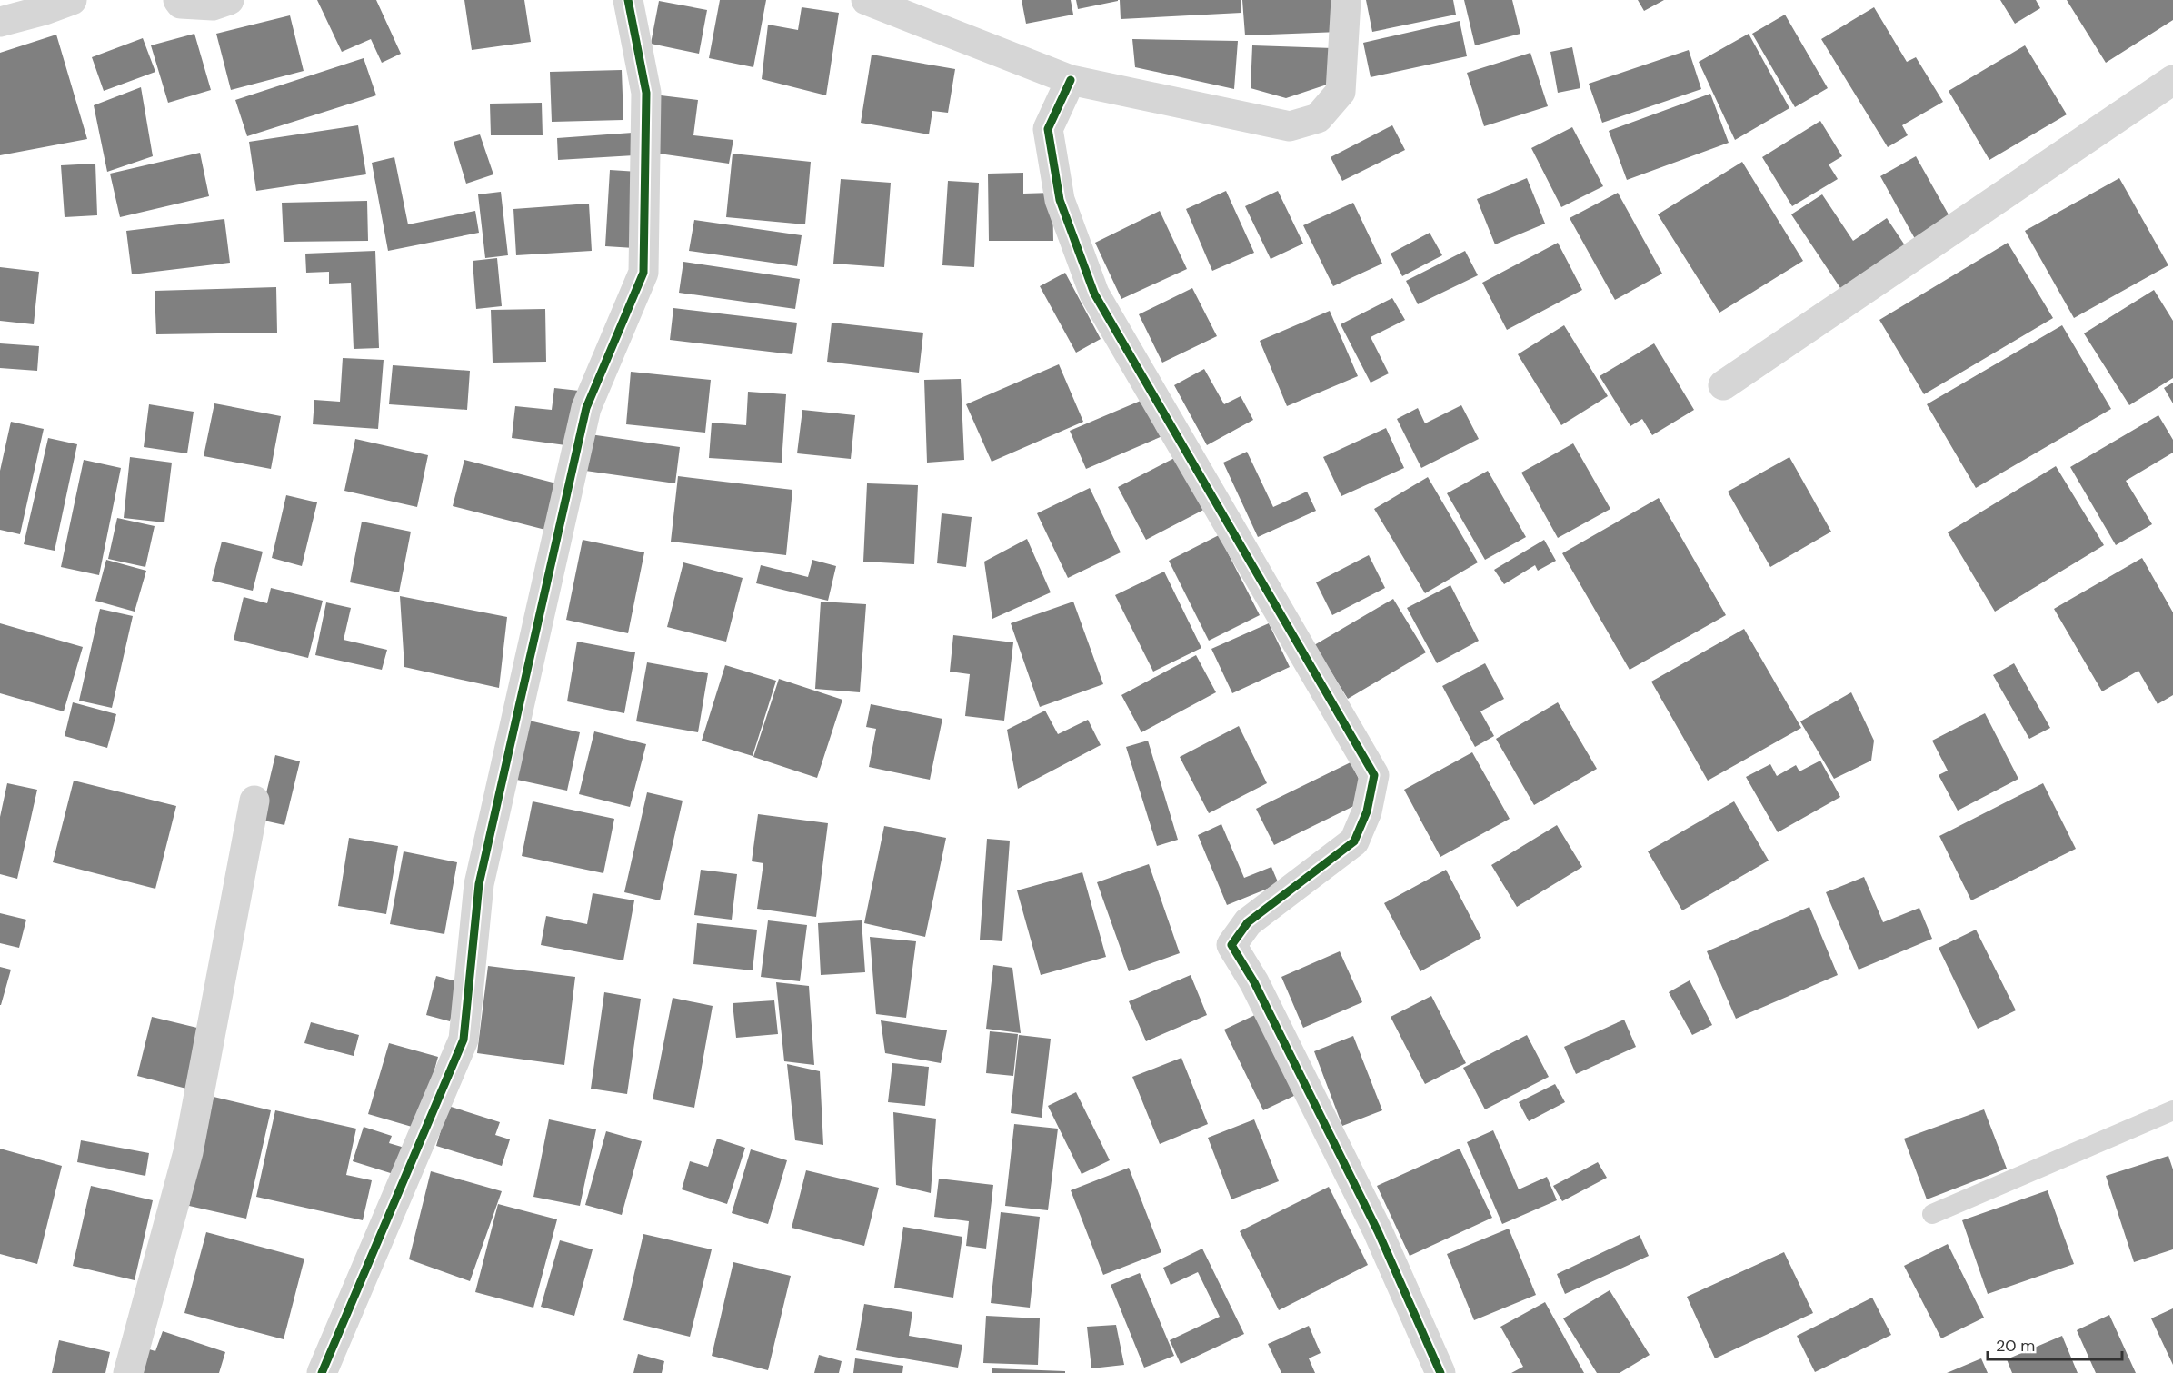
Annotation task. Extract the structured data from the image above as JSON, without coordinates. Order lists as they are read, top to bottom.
{
  "scale_bar": "20 m"
}
